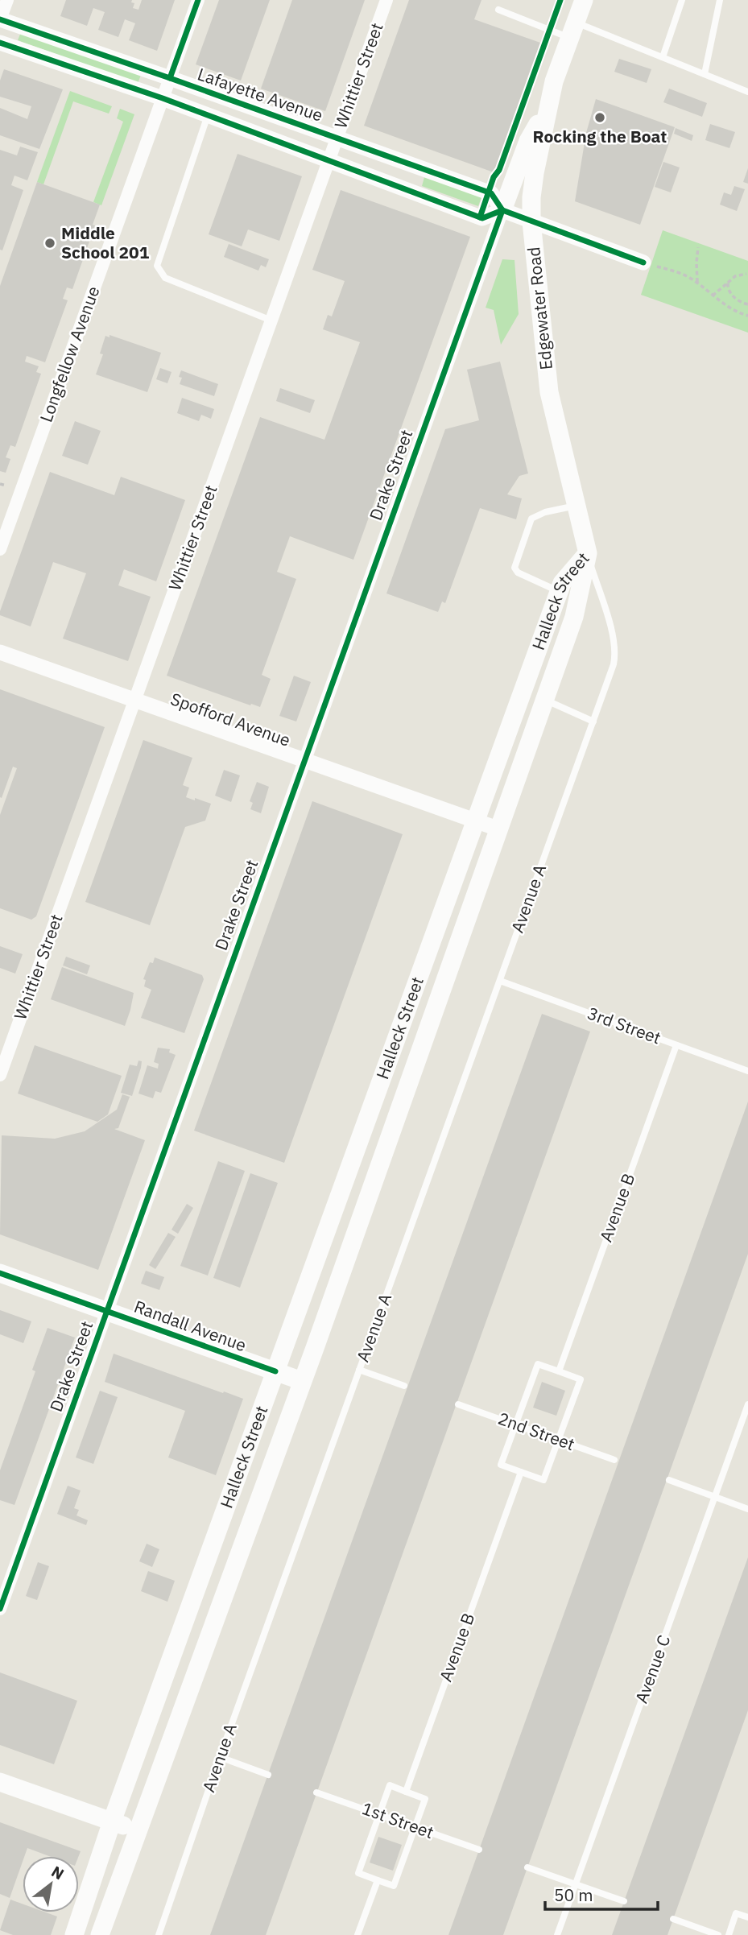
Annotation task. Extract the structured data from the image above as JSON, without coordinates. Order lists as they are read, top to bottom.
{
  "streets": {
    "main road": ["Edgewater Road", "Halleck Street", "Randall Avenue"],
    "street": [
      "Whittier Street",
      "Lafayette Avenue",
      "Longfellow Avenue",
      "Drake Street",
      "Spofford Avenue"
    ],
    "lane": [
      "Avenue A",
      "3rd Street",
      "Avenue B",
      "2nd Street",
      "Avenue C",
      "1st Street"
    ]
  },
  "crossings": [
    ["Whittier Street", "Lafayette Avenue"],
    ["Whittier Street", "Spofford Avenue"],
    ["Lafayette Avenue", "Edgewater Road"],
    ["Lafayette Avenue", "Longfellow Avenue"],
    ["Lafayette Avenue", "Drake Street"],
    ["Edgewater Road", "Halleck Street"],
    ["Edgewater Road", "Avenue A"],
    ["Drake Street", "Spofford Avenue"],
    ["Drake Street", "Randall Avenue"],
    ["Halleck Street", "Spofford Avenue"],
    ["Halleck Street", "Avenue A"],
    ["Halleck Street", "Randall Avenue"],
    ["Avenue A", "3rd Street"],
    ["3rd Street", "Avenue B"]
  ],
  "places": ["Rocking the Boat", "Middle School 201"],
  "scale_bar": "50 m",
  "north": "top right"
}
